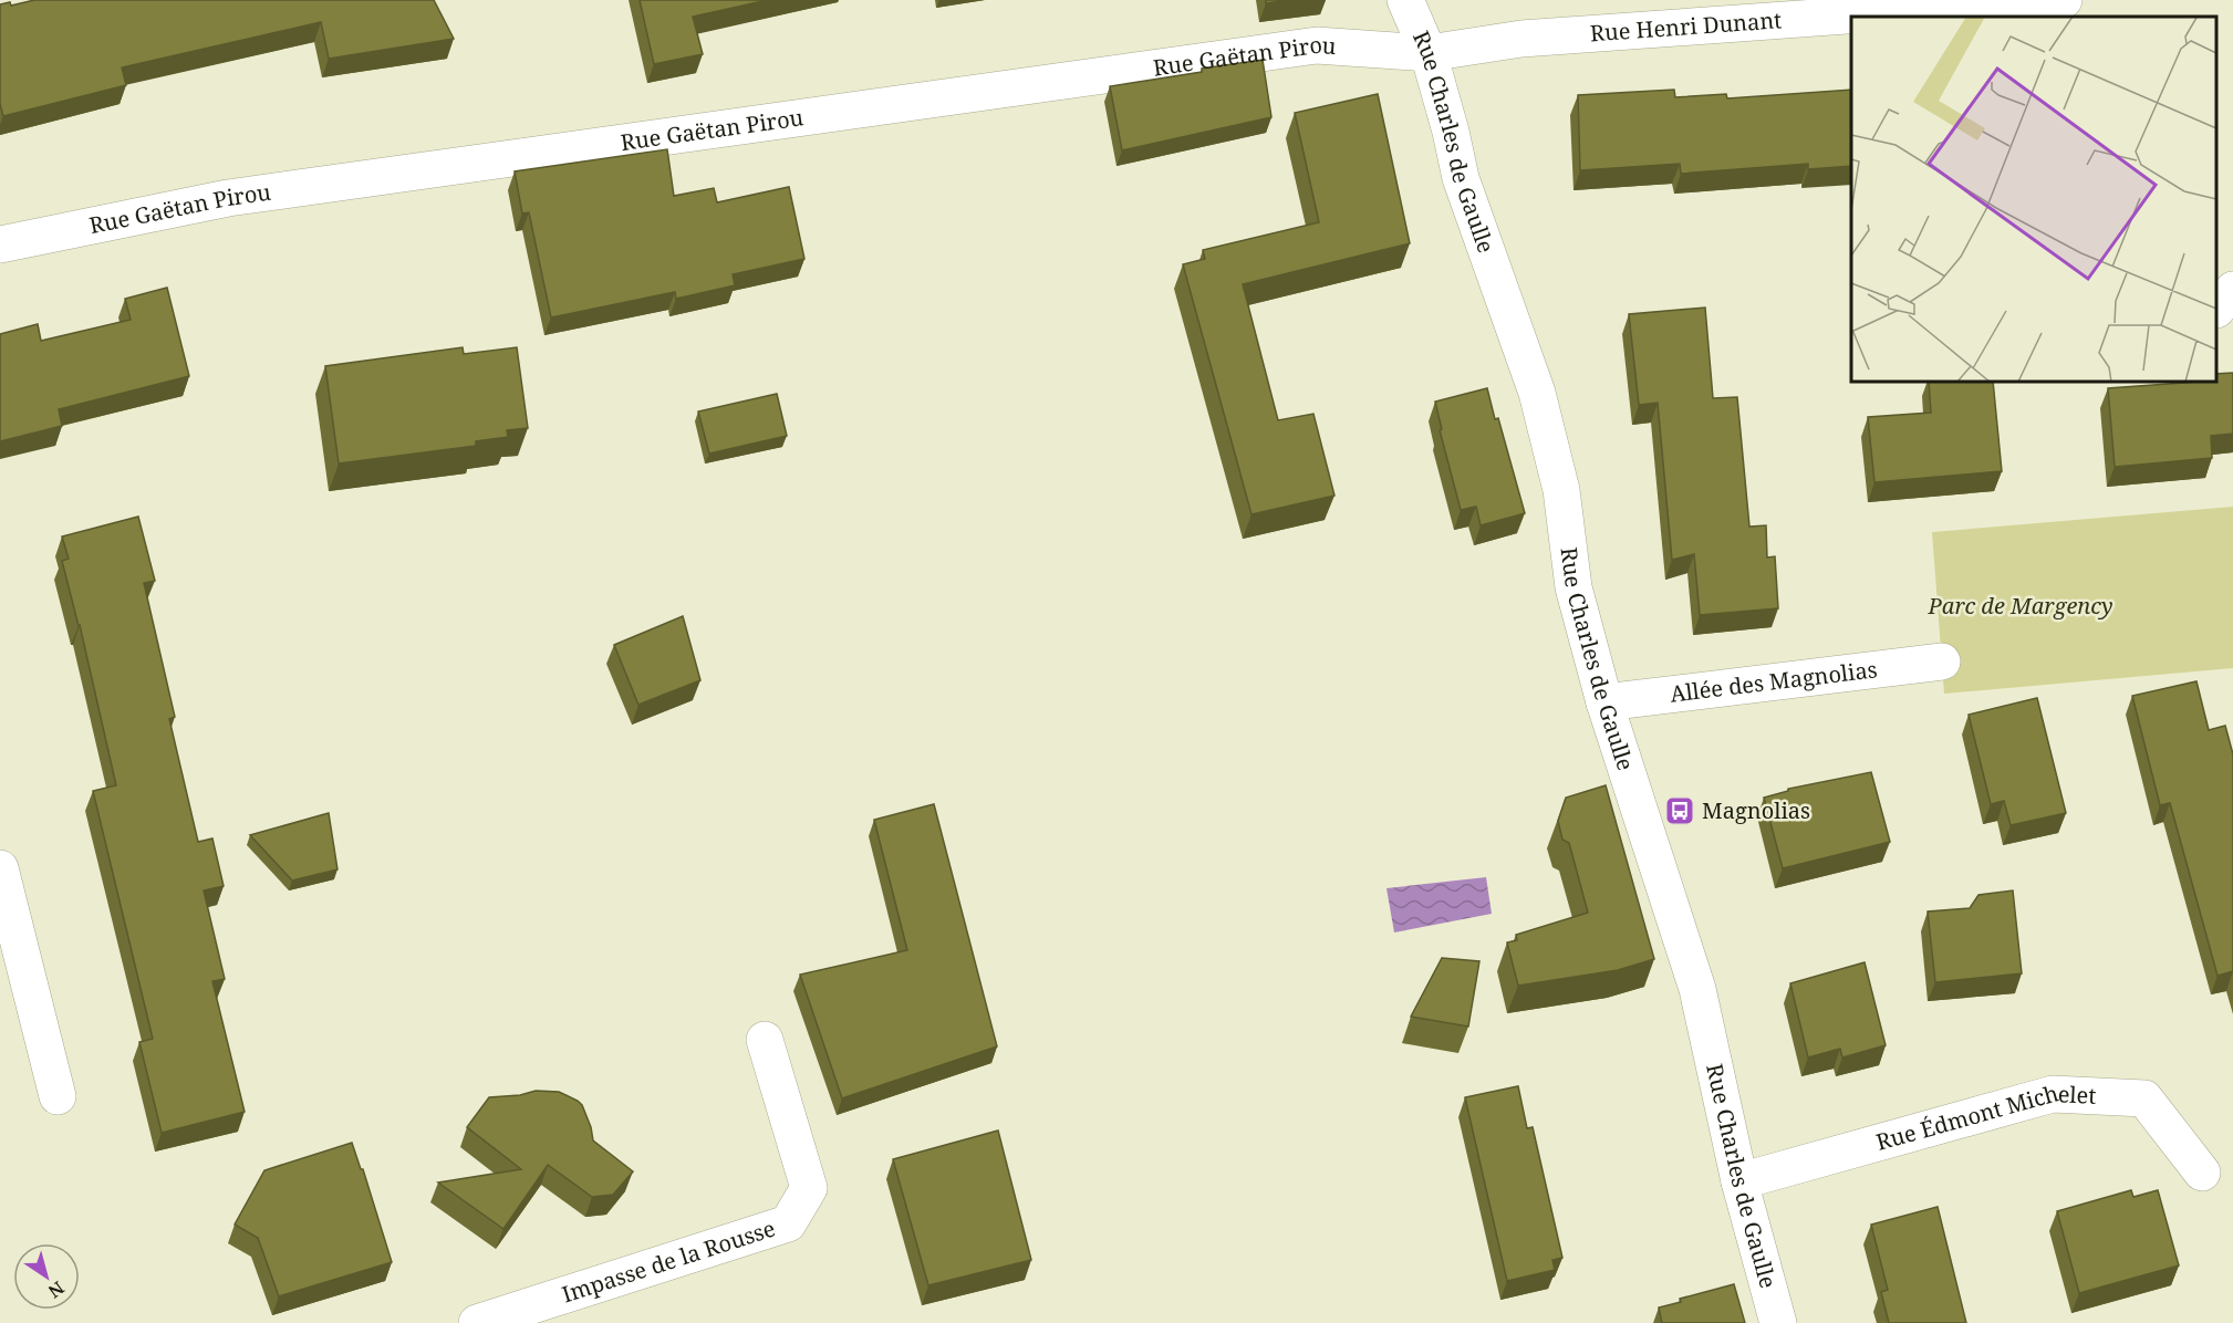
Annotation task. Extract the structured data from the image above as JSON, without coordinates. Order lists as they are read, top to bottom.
{
  "streets": {
    "street": [
      "Rue Henri Dunant",
      "Rue Gaëtan Pirou",
      "Rue Charles de Gaulle",
      "Allée des Magnolias",
      "Rue Édmont Michelet",
      "Impasse de la Rousse"
    ]
  },
  "crossings": [
    ["Rue Henri Dunant", "Rue Gaëtan Pirou"],
    ["Rue Henri Dunant", "Rue Charles de Gaulle"],
    ["Rue Gaëtan Pirou", "Rue Charles de Gaulle"],
    ["Rue Charles de Gaulle", "Allée des Magnolias"],
    ["Rue Charles de Gaulle", "Rue Édmont Michelet"]
  ],
  "parks": ["Parc de Margency"],
  "places": {
    "bus stop": ["Magnolias"]
  },
  "north": "bottom right"
}
